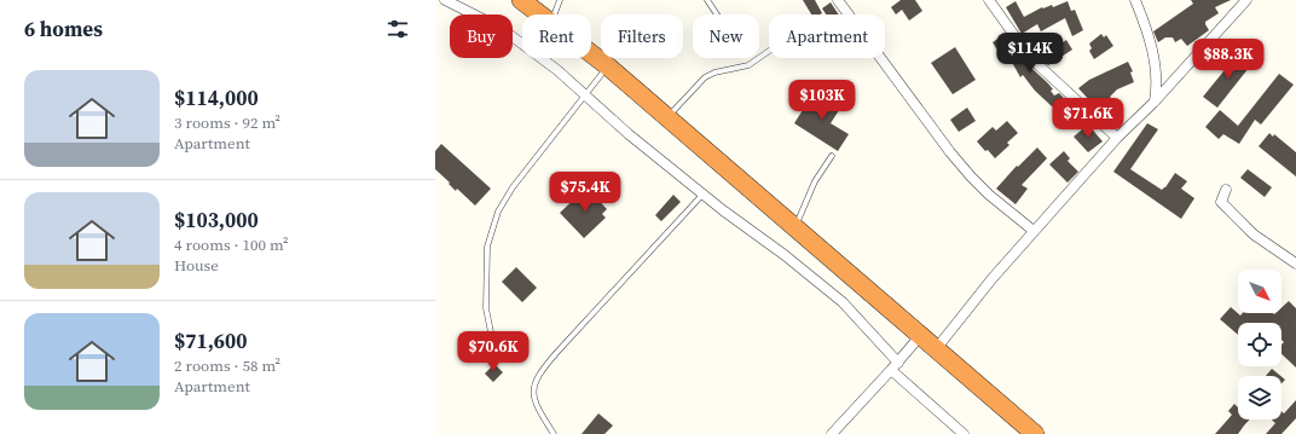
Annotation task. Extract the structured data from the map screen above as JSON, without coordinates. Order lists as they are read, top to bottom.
{
  "north": "bottom right",
  "page": {
    "heading": "6 homes",
    "chip": [
      "Buy",
      "Rent",
      "Filters",
      "New",
      "Apartment"
    ],
    "price": [
      "$114K",
      "$88.3K",
      "$103K",
      "$71.6K",
      "$75.4K",
      "$70.6K"
    ],
    "list": [
      {
        "name": "$114,000",
        "note": "3 rooms · 92 m² · Apartment"
      },
      {
        "name": "$103,000",
        "note": "4 rooms · 100 m² · House"
      },
      {
        "name": "$71,600",
        "note": "2 rooms · 58 m² · Apartment"
      }
    ]
  }
}
